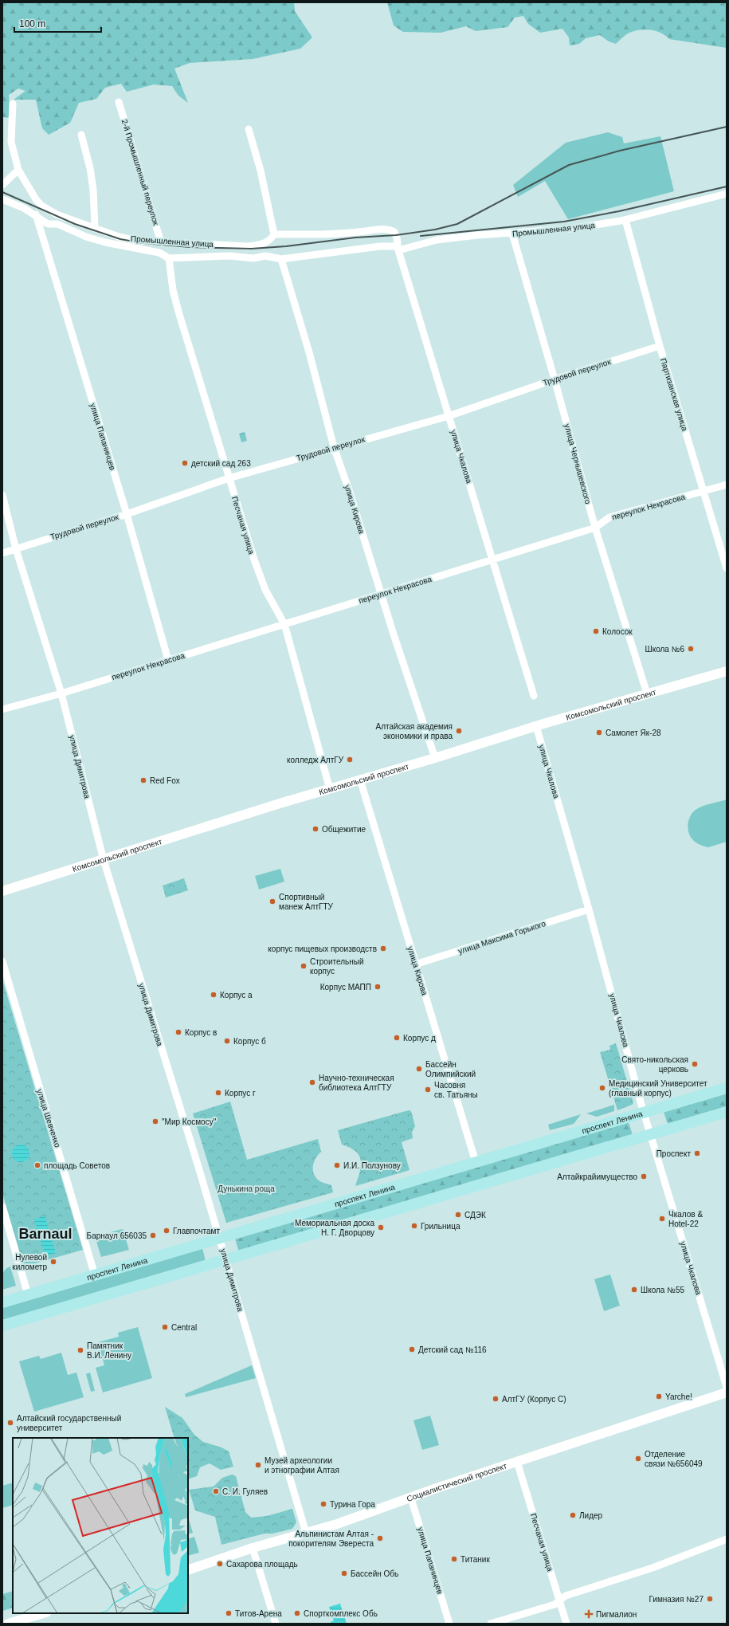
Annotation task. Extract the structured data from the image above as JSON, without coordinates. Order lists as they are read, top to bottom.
{
  "streets": {
    "main road": ["Комсомольский проспект", "проспект Ленина", "Социалистический проспект"],
    "street": [
      "2-й Промышленный переулок",
      "Промышленная улица",
      "Трудовой переулок",
      "Партизанская улица",
      "улица Папанинцев",
      "улица Чкалова",
      "улица Чернышевского",
      "переулок Некрасова",
      "улица Кирова",
      "Песчаная улица",
      "улица Димитрова",
      "улица Максима Горького",
      "улица Шевченко"
    ]
  },
  "crossings": [
    ["2-й Промышленный переулок", "Промышленная улица"],
    ["Промышленная улица", "Партизанская улица"],
    ["Промышленная улица", "улица Папанинцев"],
    ["Промышленная улица", "улица Чкалова"],
    ["Промышленная улица", "улица Чернышевского"],
    ["Промышленная улица", "улица Кирова"],
    ["Промышленная улица", "Песчаная улица"],
    ["Трудовой переулок", "Партизанская улица"],
    ["Трудовой переулок", "улица Папанинцев"],
    ["Трудовой переулок", "улица Чкалова"],
    ["Трудовой переулок", "улица Чернышевского"],
    ["Трудовой переулок", "улица Кирова"],
    ["Трудовой переулок", "Песчаная улица"],
    ["Трудовой переулок", "улица Димитрова"],
    ["Партизанская улица", "переулок Некрасова"],
    ["улица Папанинцев", "переулок Некрасова"],
    ["улица Папанинцев", "Социалистический проспект"],
    ["улица Чкалова", "переулок Некрасова"],
    ["улица Чкалова", "Комсомольский проспект"],
    ["улица Чкалова", "улица Максима Горького"],
    ["улица Чкалова", "проспект Ленина"],
    ["улица Чернышевского", "переулок Некрасова"],
    ["улица Чернышевского", "Комсомольский проспект"],
    ["переулок Некрасова", "улица Кирова"],
    ["переулок Некрасова", "Песчаная улица"],
    ["переулок Некрасова", "улица Димитрова"],
    ["улица Кирова", "Комсомольский проспект"],
    ["улица Кирова", "улица Максима Горького"],
    ["улица Кирова", "проспект Ленина"],
    ["Песчаная улица", "Комсомольский проспект"],
    ["Песчаная улица", "Социалистический проспект"],
    ["Комсомольский проспект", "улица Димитрова"],
    ["улица Димитрова", "проспект Ленина"],
    ["улица Димитрова", "Социалистический проспект"],
    ["улица Шевченко", "проспект Ленина"]
  ],
  "districts": ["Barnaul"],
  "parks": ["Дунькина роща"],
  "places": {
    "other": [
      "детский сад 263",
      "Колосок",
      "Школа №6",
      "Алтайская академия экономики и права",
      "Самолет Як-28",
      "колледж АлтГУ",
      "Red Fox",
      "Общежитие",
      "Спортивный манеж АлтГТУ",
      "корпус пищевых производств",
      "Строительный корпус",
      "Корпус МАПП",
      "Корпус а",
      "Корпус в",
      "Корпус д",
      "Корпус б",
      "Свято-никольская церковь",
      "Бассейн Олимпийский",
      "Научно-техническая библиотека АлтГТУ",
      "Медицинский Университет (главный корпус)",
      "Часовня св. Татьяны",
      "Корпус г",
      "\"Мир Космосу\"",
      "Проспект",
      "площадь Советов",
      "И.И. Ползунову",
      "Алтайкрайимущество",
      "СДЭК",
      "Чкалов & Hotel-22",
      "Грильница",
      "Мемориальная доска Н. Г. Дворцову",
      "Главпочтамт",
      "Барнаул 656035",
      "Нулевой километр",
      "Школа №55",
      "Central",
      "Детский сад №116",
      "Памятник В.И. Ленину",
      "Yarche!",
      "АлтГУ (Корпус С)",
      "Алтайский государственный университет",
      "Отделение связи №656049",
      "Музей археологии и этнографии Алтая",
      "С. И. Гуляев",
      "Турина Гора",
      "Лидер",
      "Альпинистам Алтая - покорителям Эвереста",
      "Титаник",
      "Сахарова площадь",
      "Бассейн Обь",
      "Гимназия №27",
      "Титов-Арена",
      "Спорткомплекс Обь"
    ],
    "health": ["Пигмалион"]
  },
  "scale_bar": "100 m"
}
